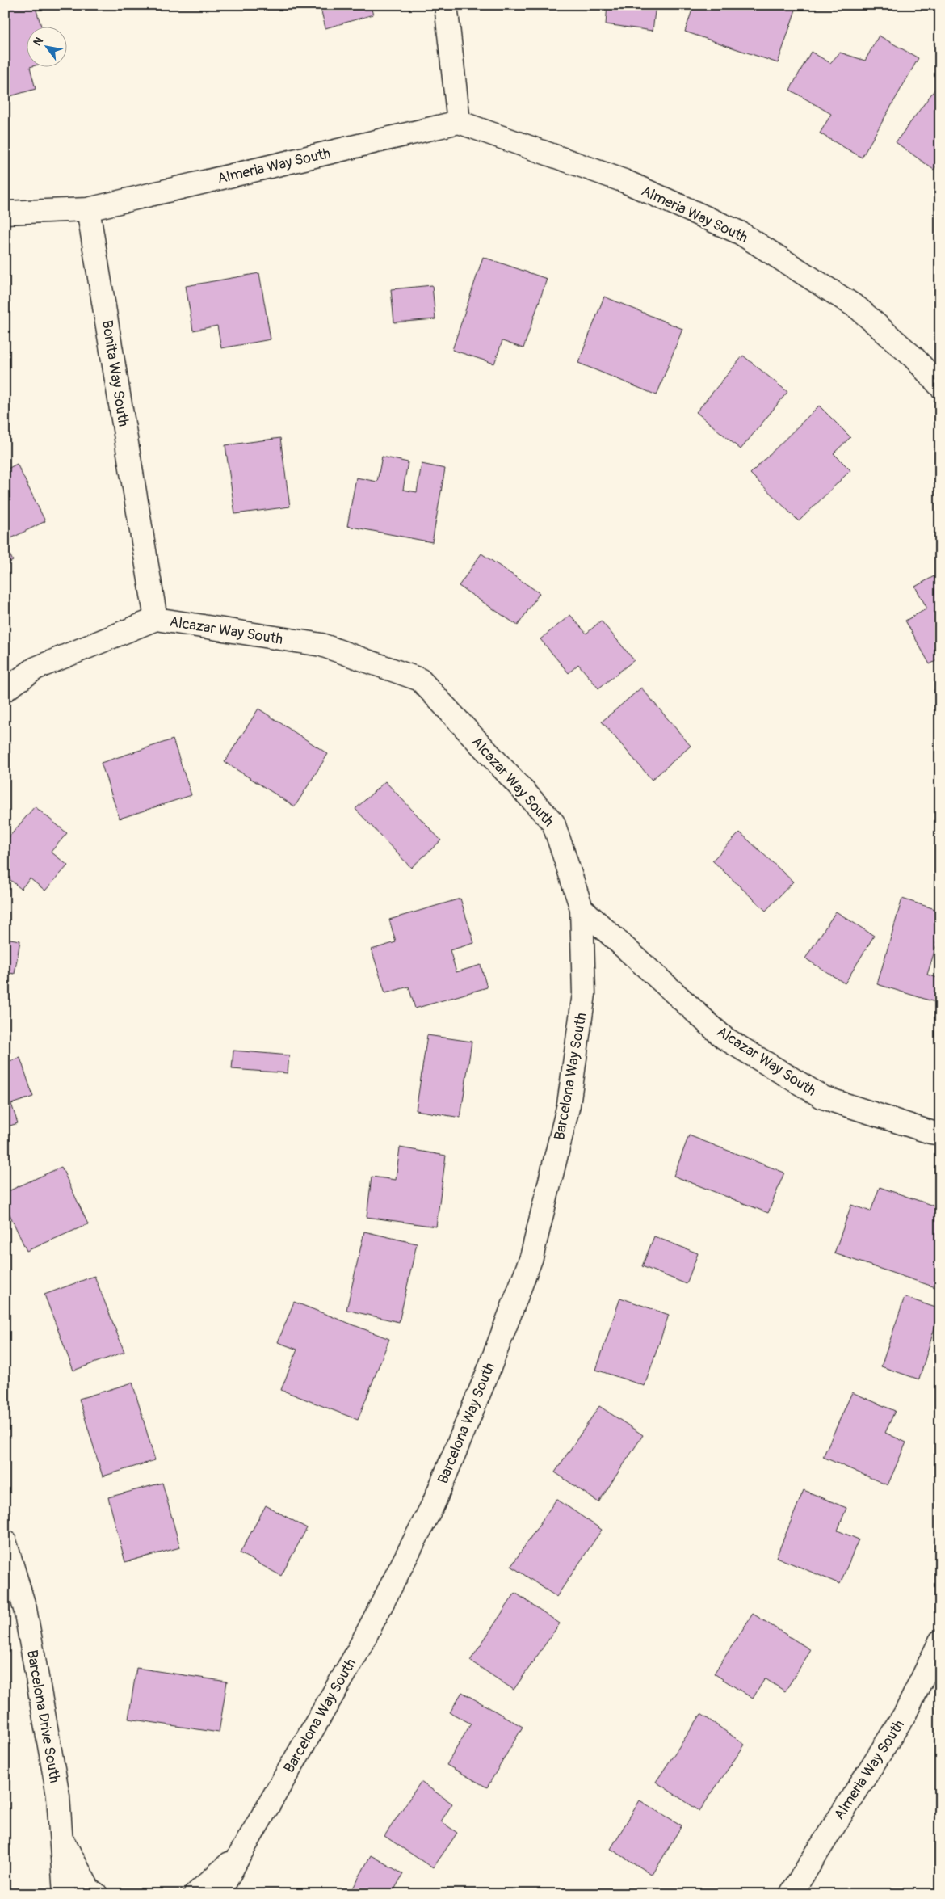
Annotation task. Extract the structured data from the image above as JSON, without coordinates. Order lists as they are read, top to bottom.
{
  "streets": {
    "street": [
      "Almeria Way South",
      "Bonita Way South",
      "Alcazar Way South",
      "Barcelona Way South",
      "Barcelona Drive South"
    ]
  },
  "crossings": [
    ["Almeria Way South", "Bonita Way South"],
    ["Bonita Way South", "Alcazar Way South"],
    ["Alcazar Way South", "Barcelona Way South"]
  ],
  "north": "top left"
}
